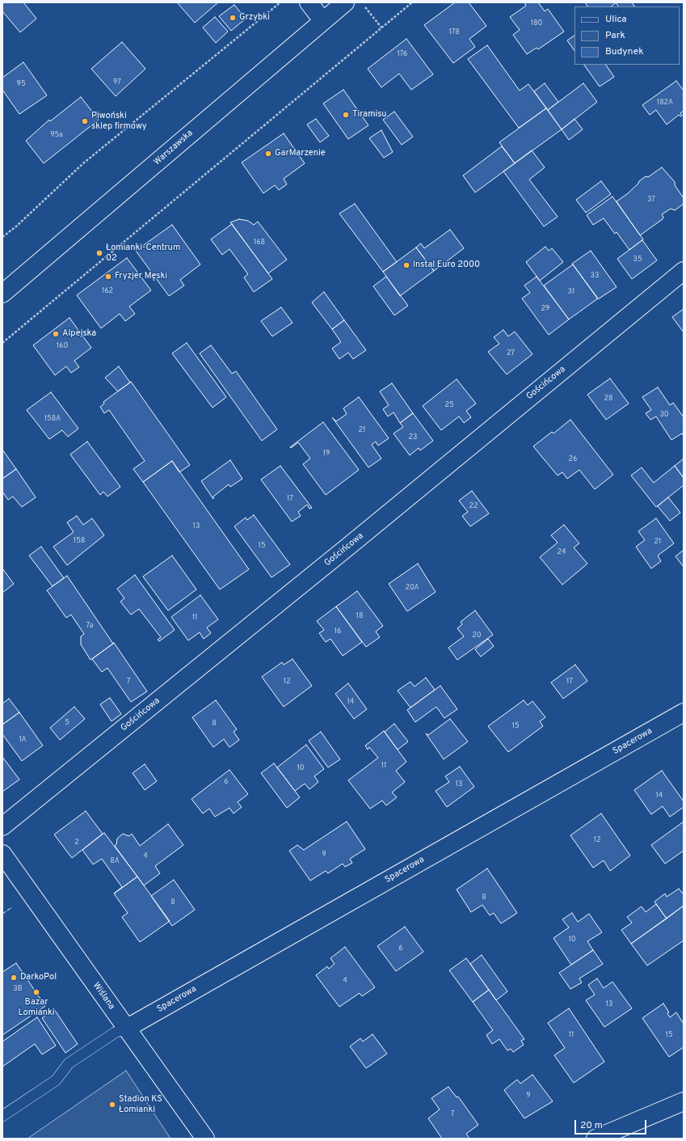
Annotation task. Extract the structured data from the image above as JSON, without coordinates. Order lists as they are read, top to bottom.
{
  "streets": {
    "street": [
      "Warszawska",
      "Gościńcowa",
      "Spacerowa",
      "Wiślana"
    ]
  },
  "crossings": [
    ["Spacerowa", "Wiślana"]
  ],
  "places": [
    "Grzybki",
    "Tiramisu",
    "Piwoński sklep firmowy",
    "GarMarzenie",
    "Łomianki-Centrum 02",
    "Instal Euro 2000",
    "Fryzjer Męski",
    "Alpejska",
    "DarkoPol",
    "Bazar Lomianki",
    "Stadion KS Łomianki"
  ],
  "house_numbers": [
    "180",
    "178",
    "176",
    "97",
    "95",
    "182A",
    "95a",
    "37",
    "168",
    "35",
    "33",
    "162",
    "31",
    "29",
    "160",
    "27",
    "28",
    "25",
    "30",
    "158A",
    "21",
    "23",
    "19",
    "26",
    "17",
    "22",
    "13",
    "158",
    "21",
    "15",
    "24",
    "20A",
    "18",
    "11",
    "7a",
    "16",
    "20",
    "7",
    "12",
    "17",
    "14",
    "5",
    "8",
    "15",
    "1A",
    "11",
    "10",
    "6",
    "13",
    "14",
    "12",
    "2",
    "9",
    "4",
    "8A",
    "8",
    "8",
    "10",
    "6",
    "4",
    "3B",
    "13",
    "11",
    "15",
    "9",
    "7"
  ],
  "legend": ["Ulica", "Park", "Budynek"],
  "scale_bar": "20 m"
}
